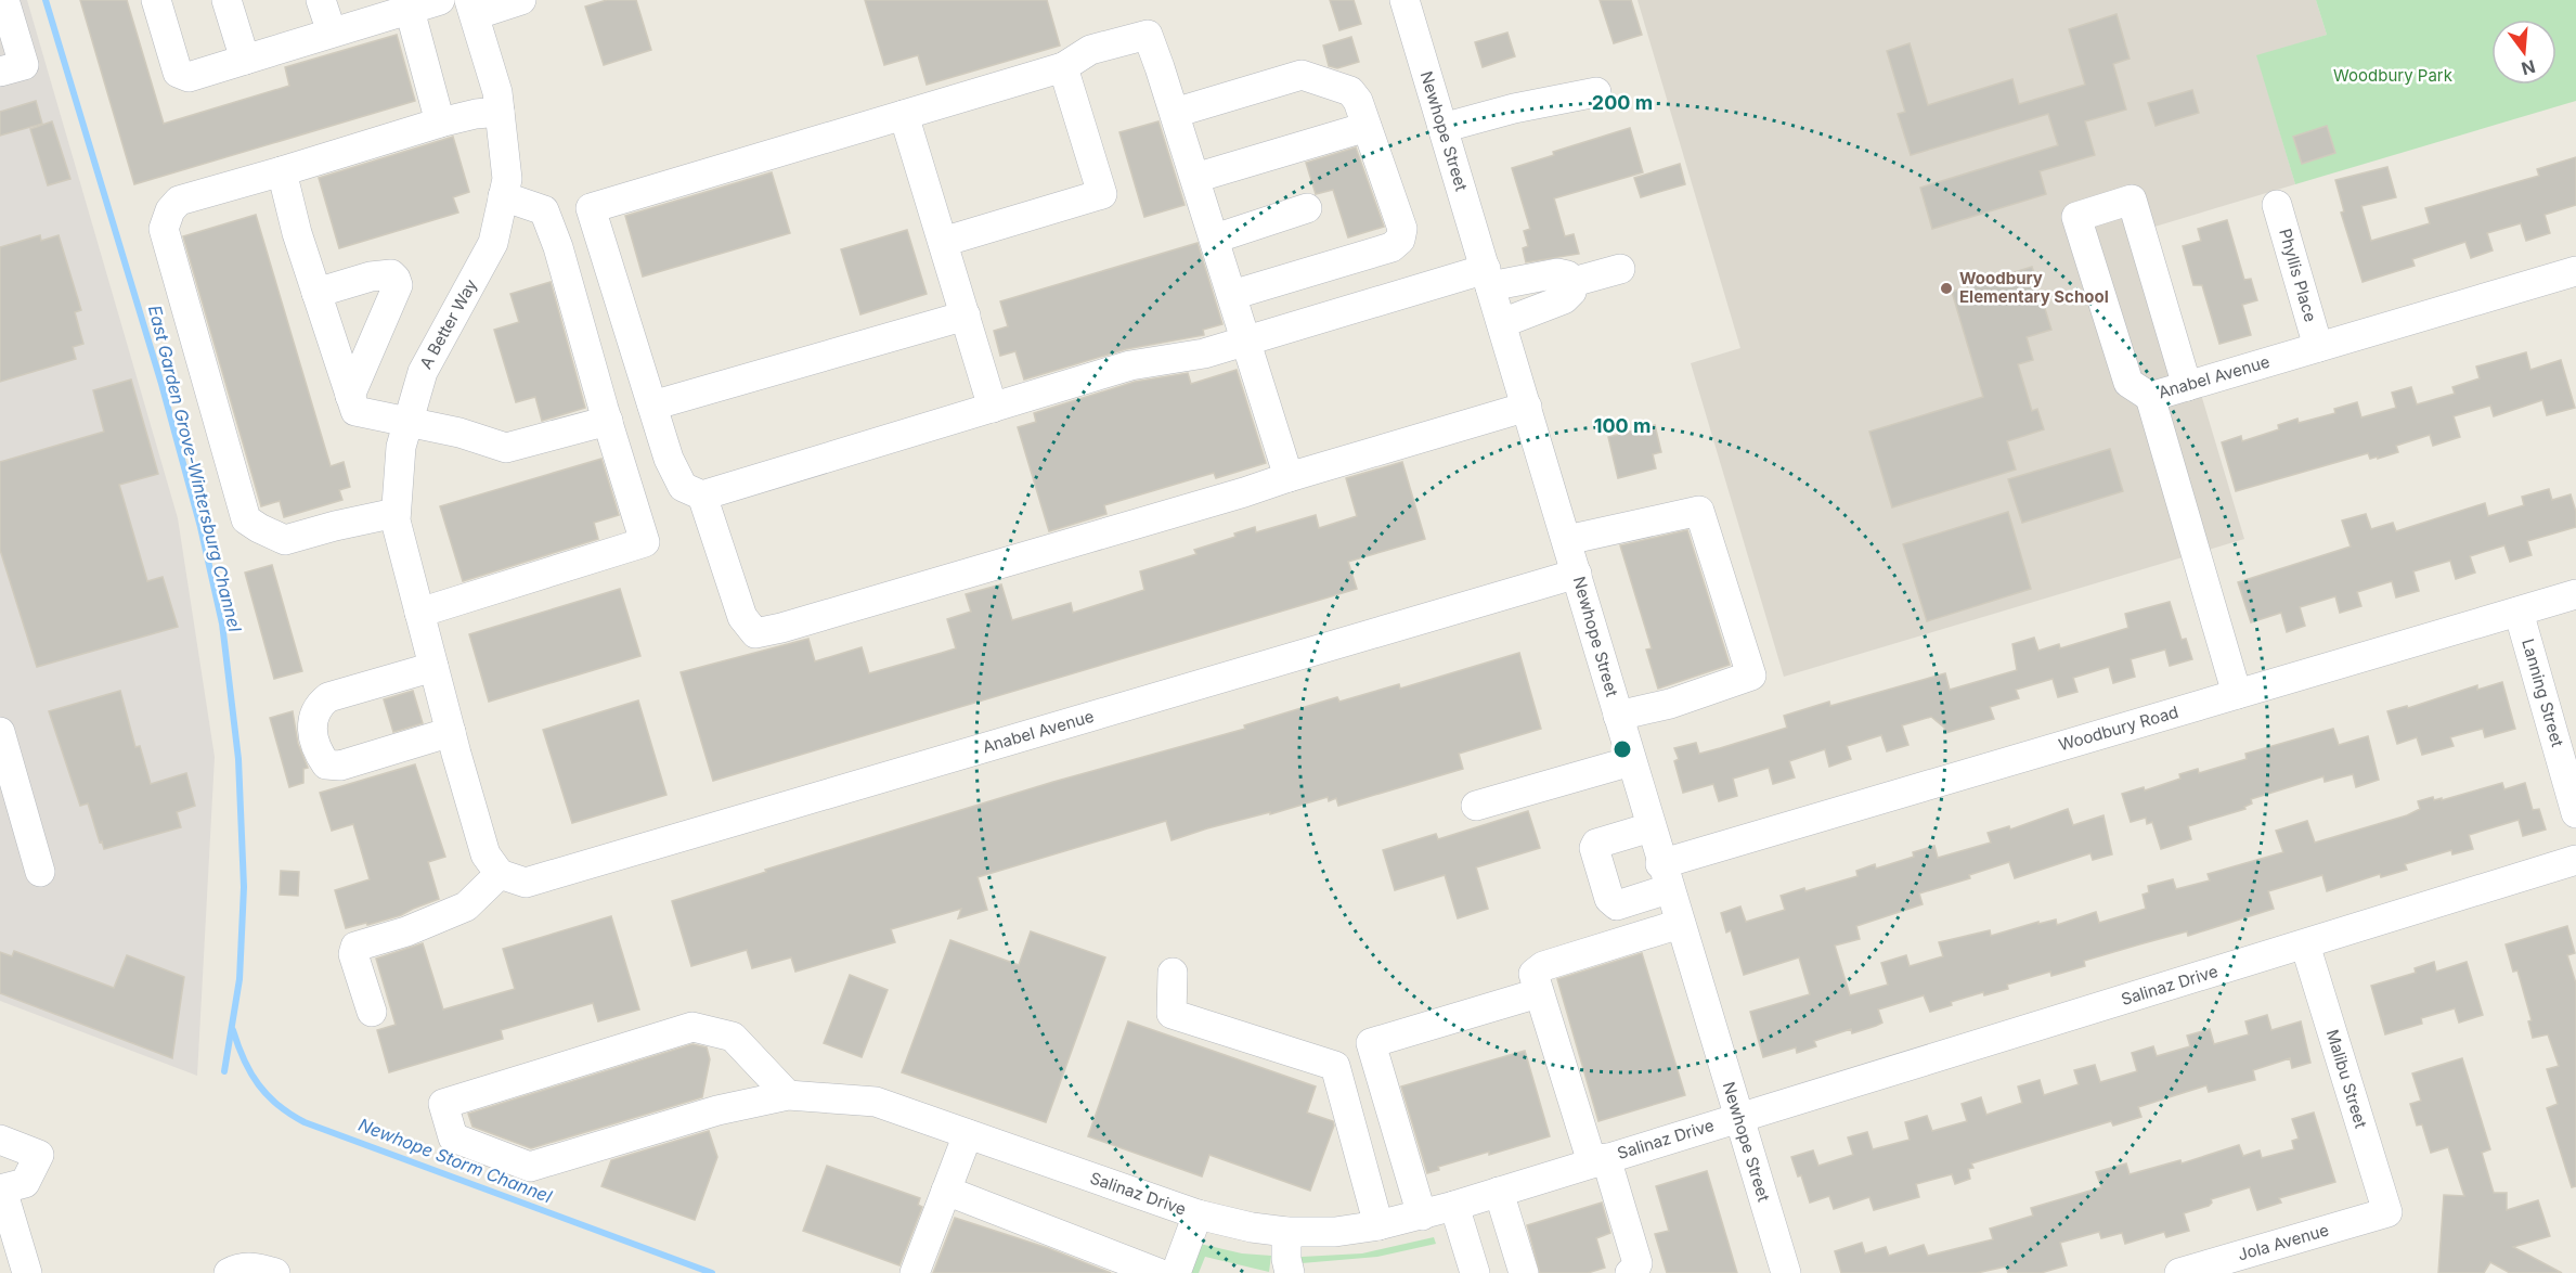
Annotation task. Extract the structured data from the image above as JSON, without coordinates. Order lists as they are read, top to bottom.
{
  "streets": {
    "street": [
      "Newhope Street",
      "Phyllis Place",
      "A Better Way",
      "Anabel Avenue",
      "Lanning Street",
      "Woodbury Road",
      "Salinaz Drive",
      "Malibu Street",
      "Jola Avenue"
    ]
  },
  "crossings": [
    ["Newhope Street", "Anabel Avenue"],
    ["Newhope Street", "Woodbury Road"],
    ["Newhope Street", "Salinaz Drive"],
    ["Phyllis Place", "Anabel Avenue"],
    ["A Better Way", "Anabel Avenue"],
    ["Anabel Avenue", "Woodbury Road"],
    ["Lanning Street", "Woodbury Road"],
    ["Salinaz Drive", "Malibu Street"],
    ["Malibu Street", "Jola Avenue"]
  ],
  "water": ["East Garden Grove-Wintersburg Channel", "Newhope Storm Channel"],
  "parks": ["Woodbury Park"],
  "places": ["Woodbury Elementary School"],
  "north": "bottom",
  "rings": ["200 m", "100 m"]
}
